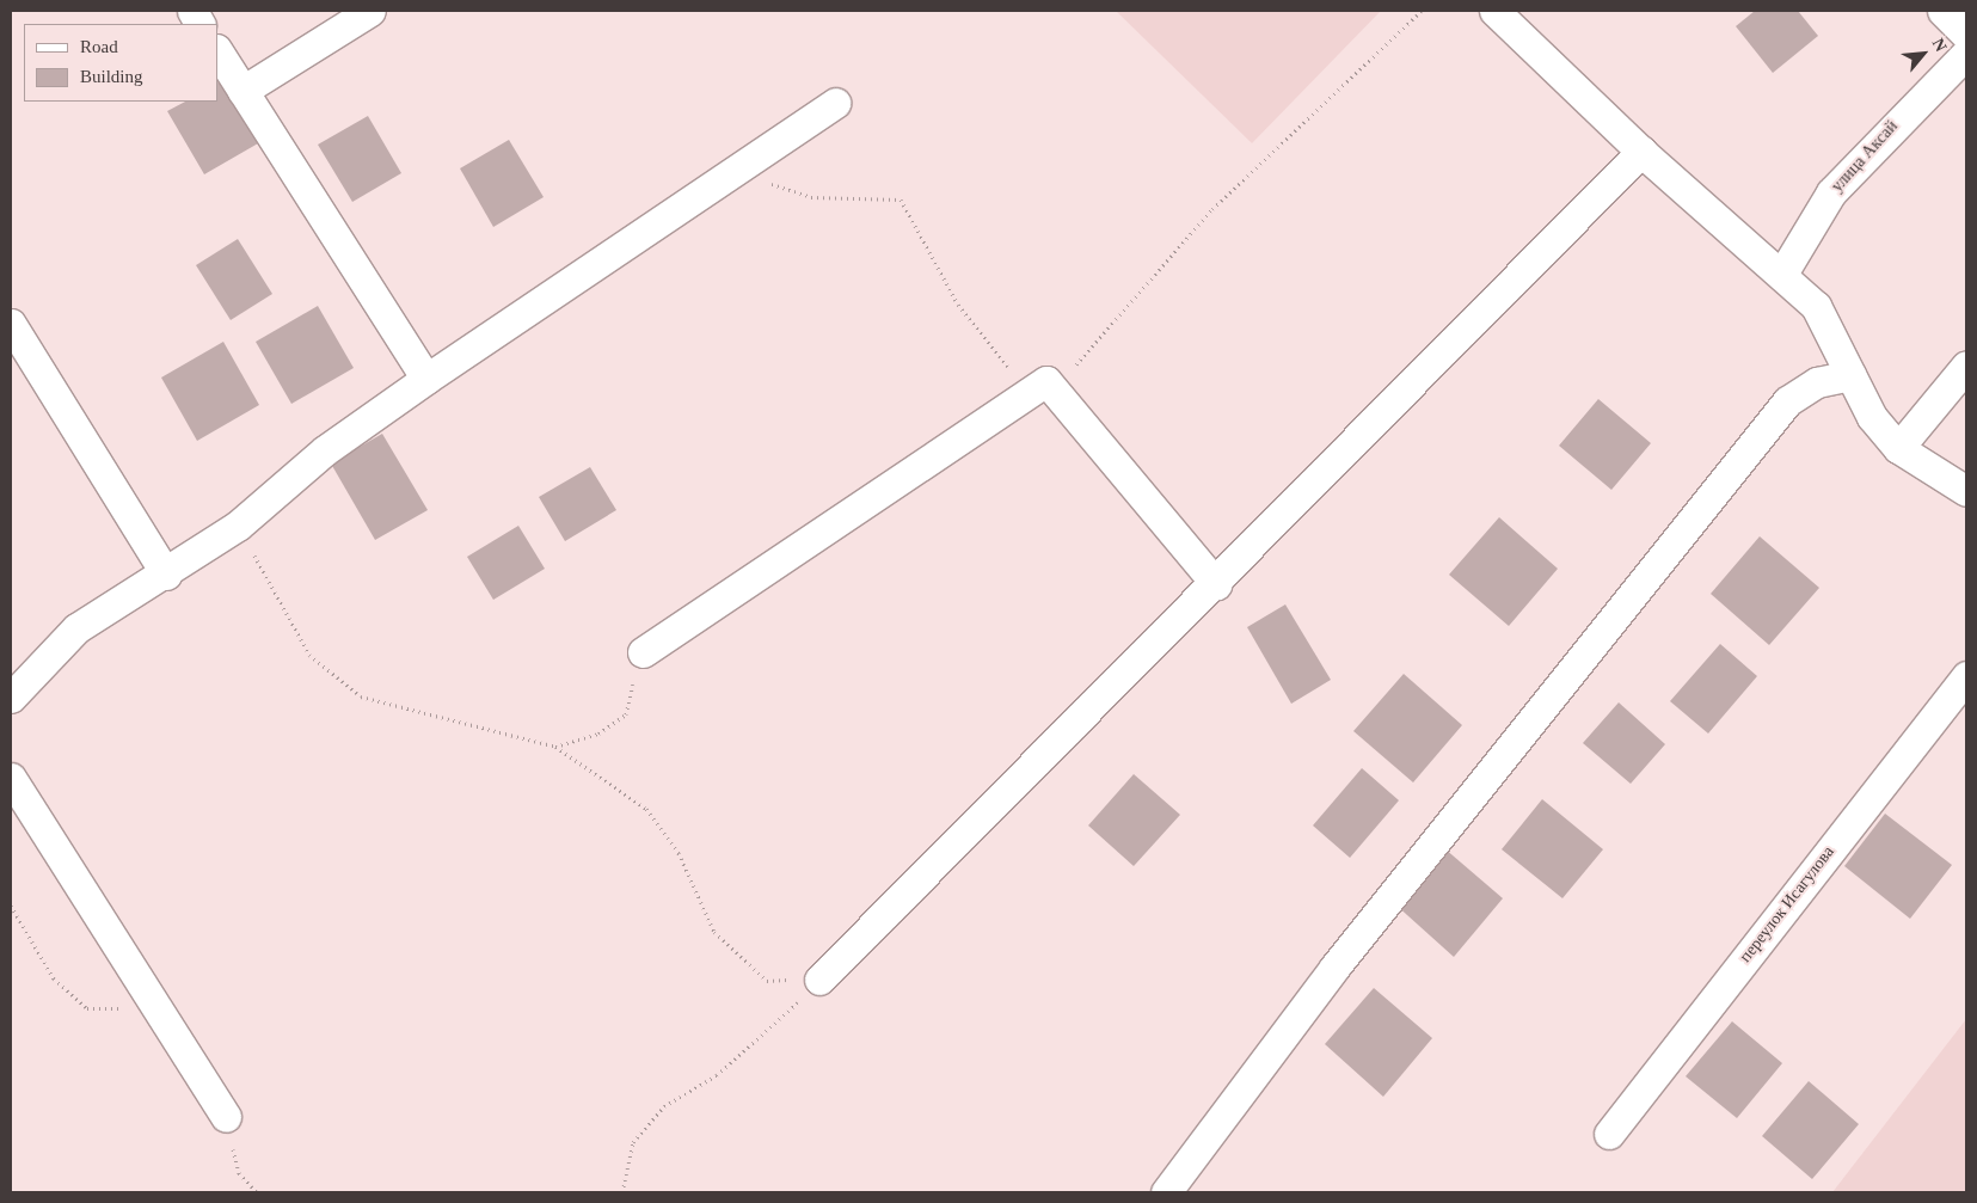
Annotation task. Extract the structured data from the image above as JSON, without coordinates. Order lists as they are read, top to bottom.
{
  "streets": {
    "street": ["улица Аксай", "переулок Исагулова"]
  },
  "legend": ["Road", "Building"],
  "north": "top right"
}
